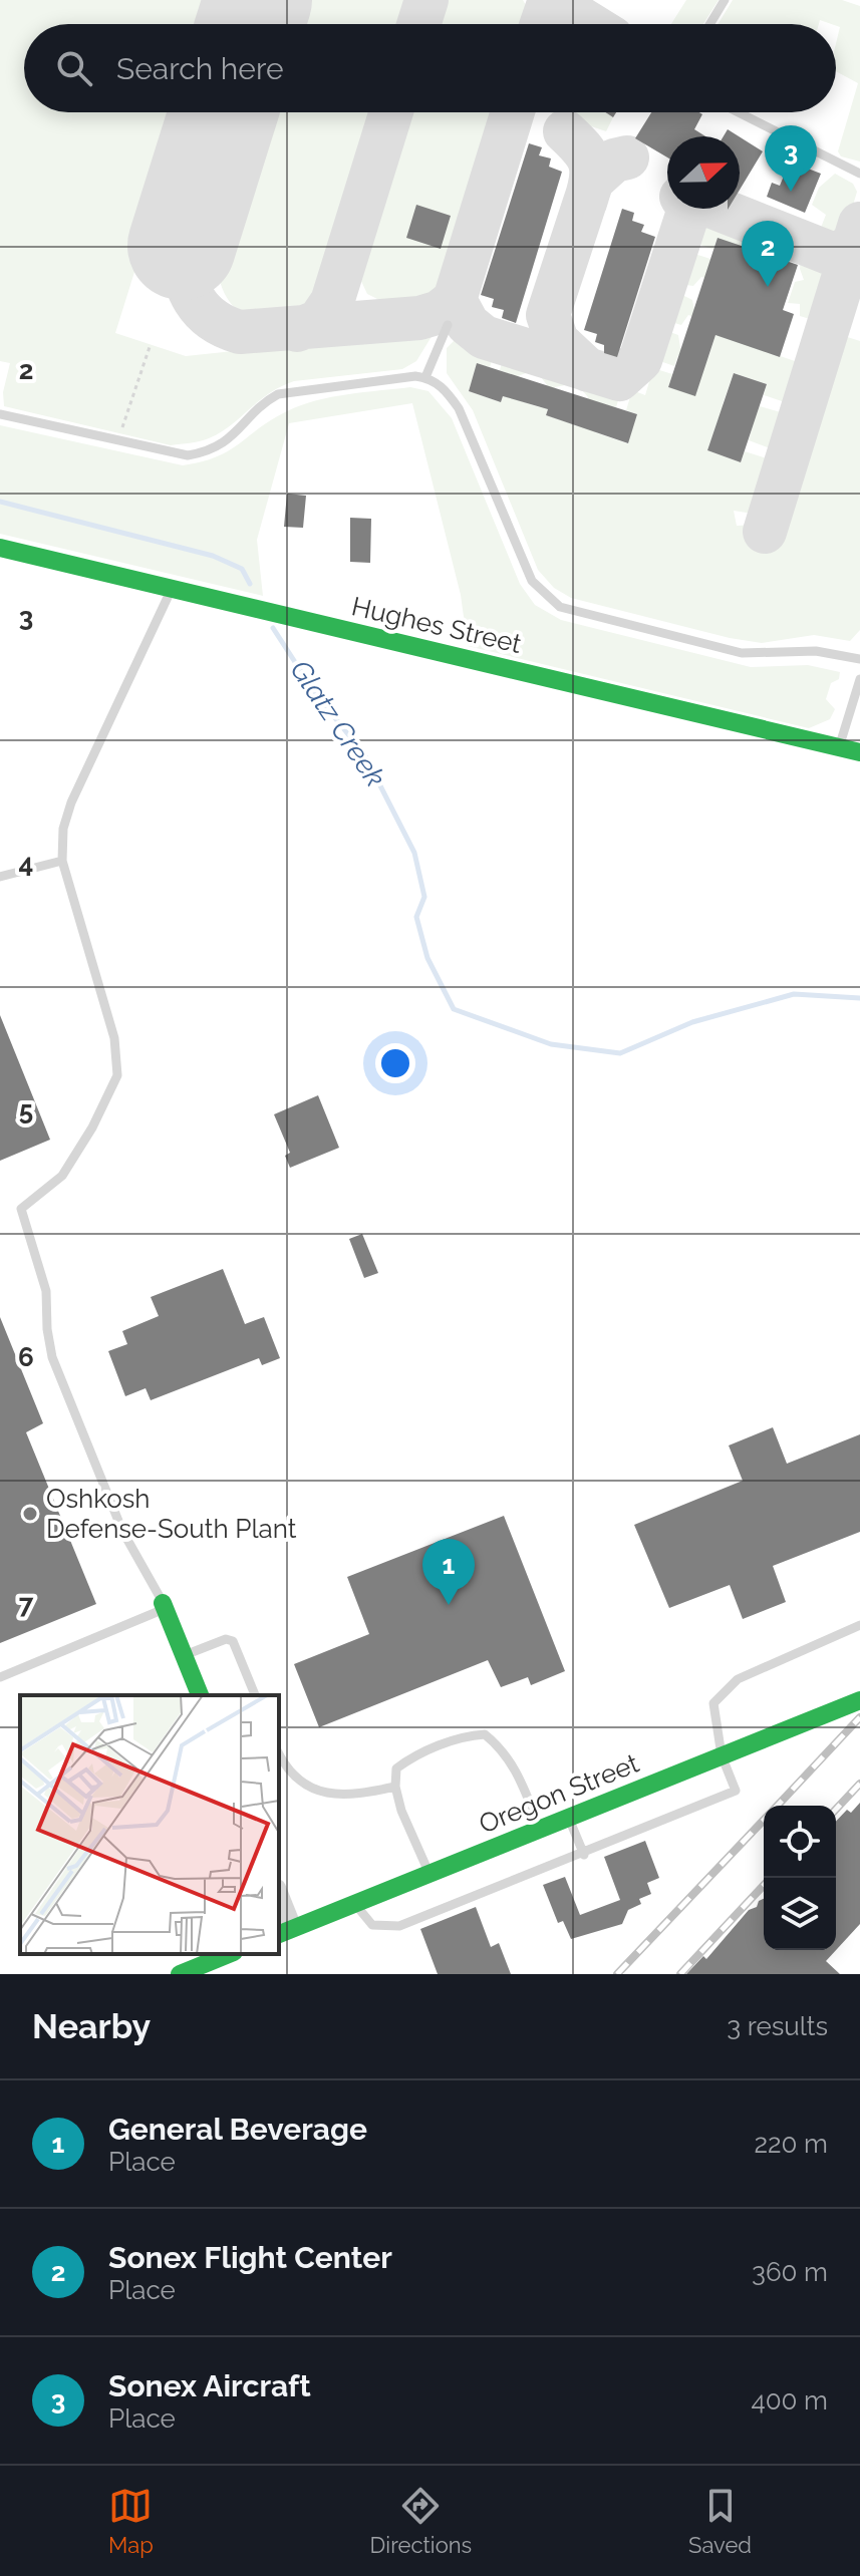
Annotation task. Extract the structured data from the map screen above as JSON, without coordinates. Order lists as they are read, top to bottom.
{
  "streets": {
    "street": ["Hughes Street", "Oregon Street"]
  },
  "water": ["Glatz Creek"],
  "places": ["Oshkosh Defense-South Plant"],
  "north": "right",
  "page": {
    "search": "Search here",
    "pins": ["3", "2", "1"],
    "heading": ["Nearby", "3 results"],
    "list": [
      {
        "mark": "1",
        "name": "General Beverage",
        "note": "Place",
        "value": "220 m"
      },
      {
        "mark": "2",
        "name": "Sonex Flight Center",
        "note": "Place",
        "value": "360 m"
      },
      {
        "mark": "3",
        "name": "Sonex Aircraft",
        "note": "Place",
        "value": "400 m"
      }
    ],
    "nav": ["Map", "Directions", "Saved"]
  },
  "grid": {
    "rows": [
      "2",
      "3",
      "4",
      "5",
      "6",
      "7"
    ]
  }
}
